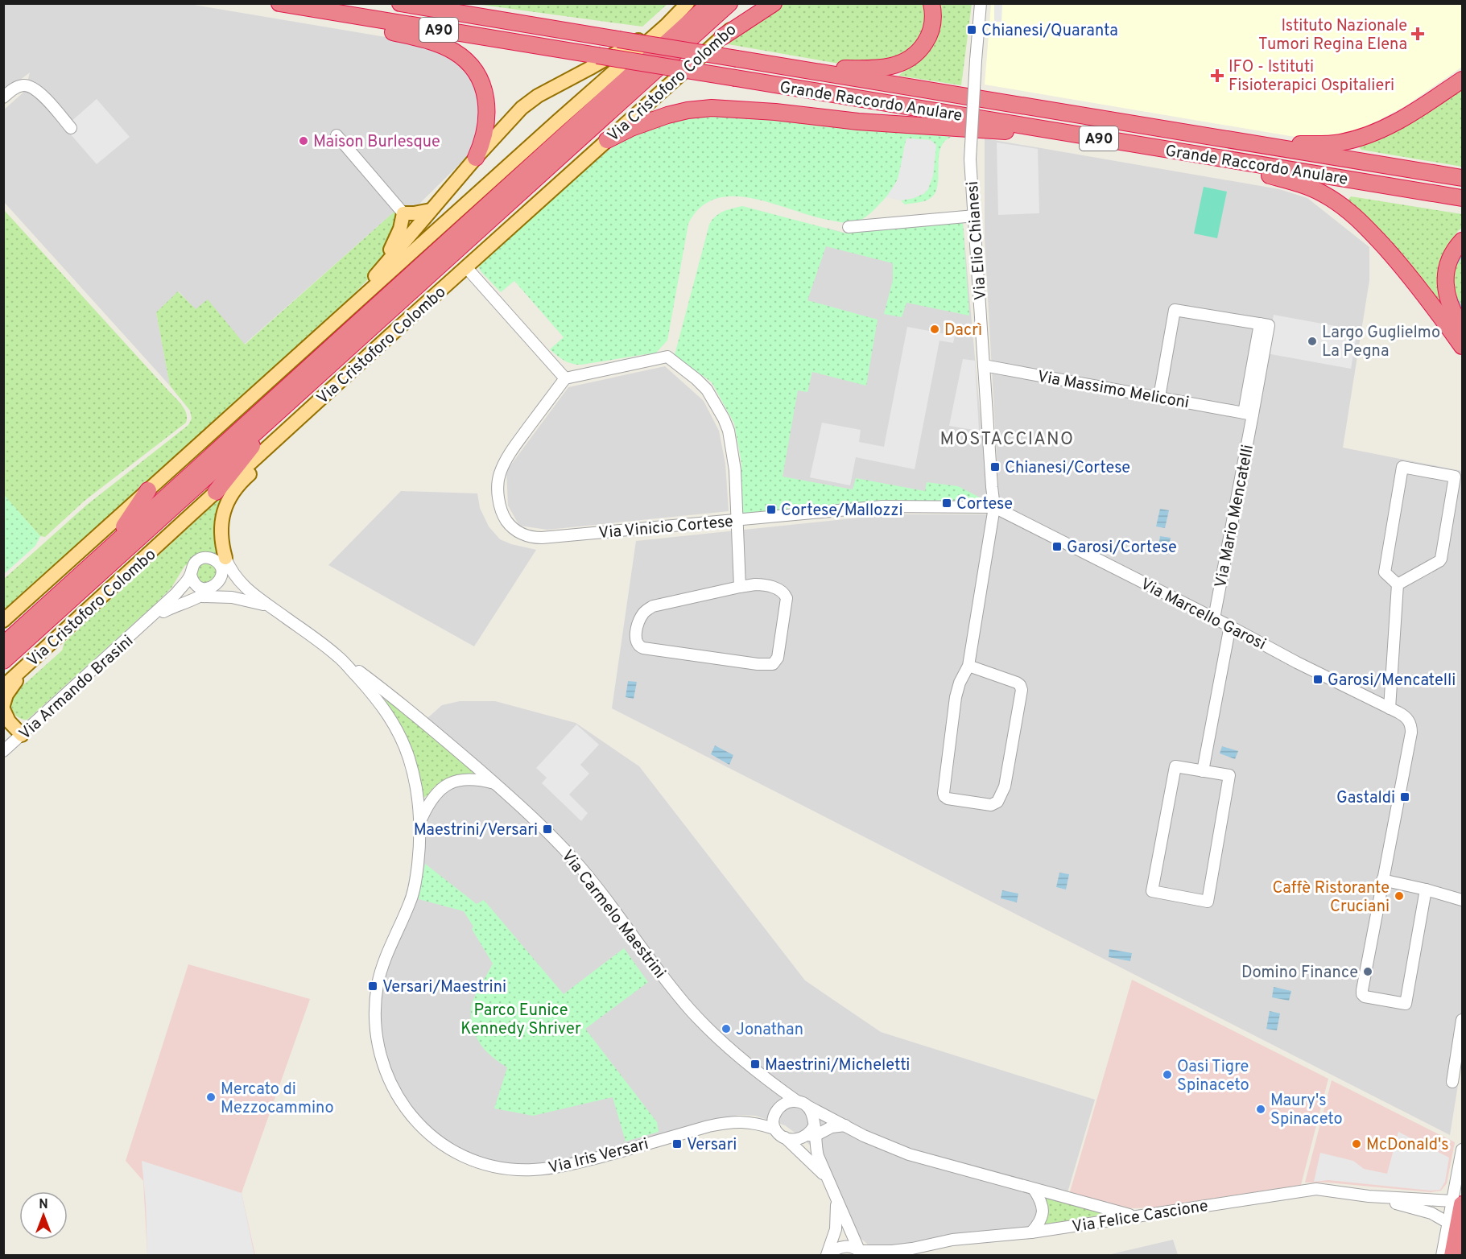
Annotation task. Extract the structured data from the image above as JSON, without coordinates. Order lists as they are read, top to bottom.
{
  "streets": {
    "highway": ["A90", "Via Cristoforo Colombo", "Grande Raccordo Anulare"],
    "street": [
      "Via Elio Chianesi",
      "Via Massimo Meliconi",
      "Via Mario Mencatelli",
      "Via Vinicio Cortese",
      "Via Marcello Garosi",
      "Via Armando Brasini",
      "Via Carmelo Maestrini",
      "Via Iris Versari",
      "Via Felice Cascione"
    ]
  },
  "crossings": [
    ["Via Elio Chianesi", "Via Massimo Meliconi"],
    ["Via Elio Chianesi", "Via Vinicio Cortese"],
    ["Via Elio Chianesi", "Via Marcello Garosi"],
    ["Via Massimo Meliconi", "Via Mario Mencatelli"],
    ["Via Mario Mencatelli", "Via Marcello Garosi"],
    ["Via Vinicio Cortese", "Via Marcello Garosi"],
    ["Via Armando Brasini", "Via Iris Versari"],
    ["Via Carmelo Maestrini", "Via Iris Versari"]
  ],
  "districts": ["MOSTACCIANO"],
  "parks": ["Parco Eunice Kennedy Shriver"],
  "places": {
    "transit": [
      "Chianesi/Quaranta",
      "Chianesi/Cortese",
      "Cortese",
      "Cortese/Mallozzi",
      "Garosi/Cortese",
      "Garosi/Mencatelli",
      "Gastaldi",
      "Maestrini/Versari",
      "Versari/Maestrini",
      "Maestrini/Micheletti",
      "Versari"
    ],
    "health": ["Istituto Nazionale Tumori Regina Elena", "IFO - Istituti Fisioterapici Ospitalieri"],
    "other": [
      "Maison Burlesque",
      "Dacrì",
      "Largo Guglielmo La Pegna",
      "Caffè Ristorante Cruciani",
      "Domino Finance",
      "Jonathan",
      "Oasi Tigre Spinaceto",
      "Mercato di Mezzocammino",
      "Maury's Spinaceto",
      "McDonald's"
    ]
  },
  "north": "top"
}
